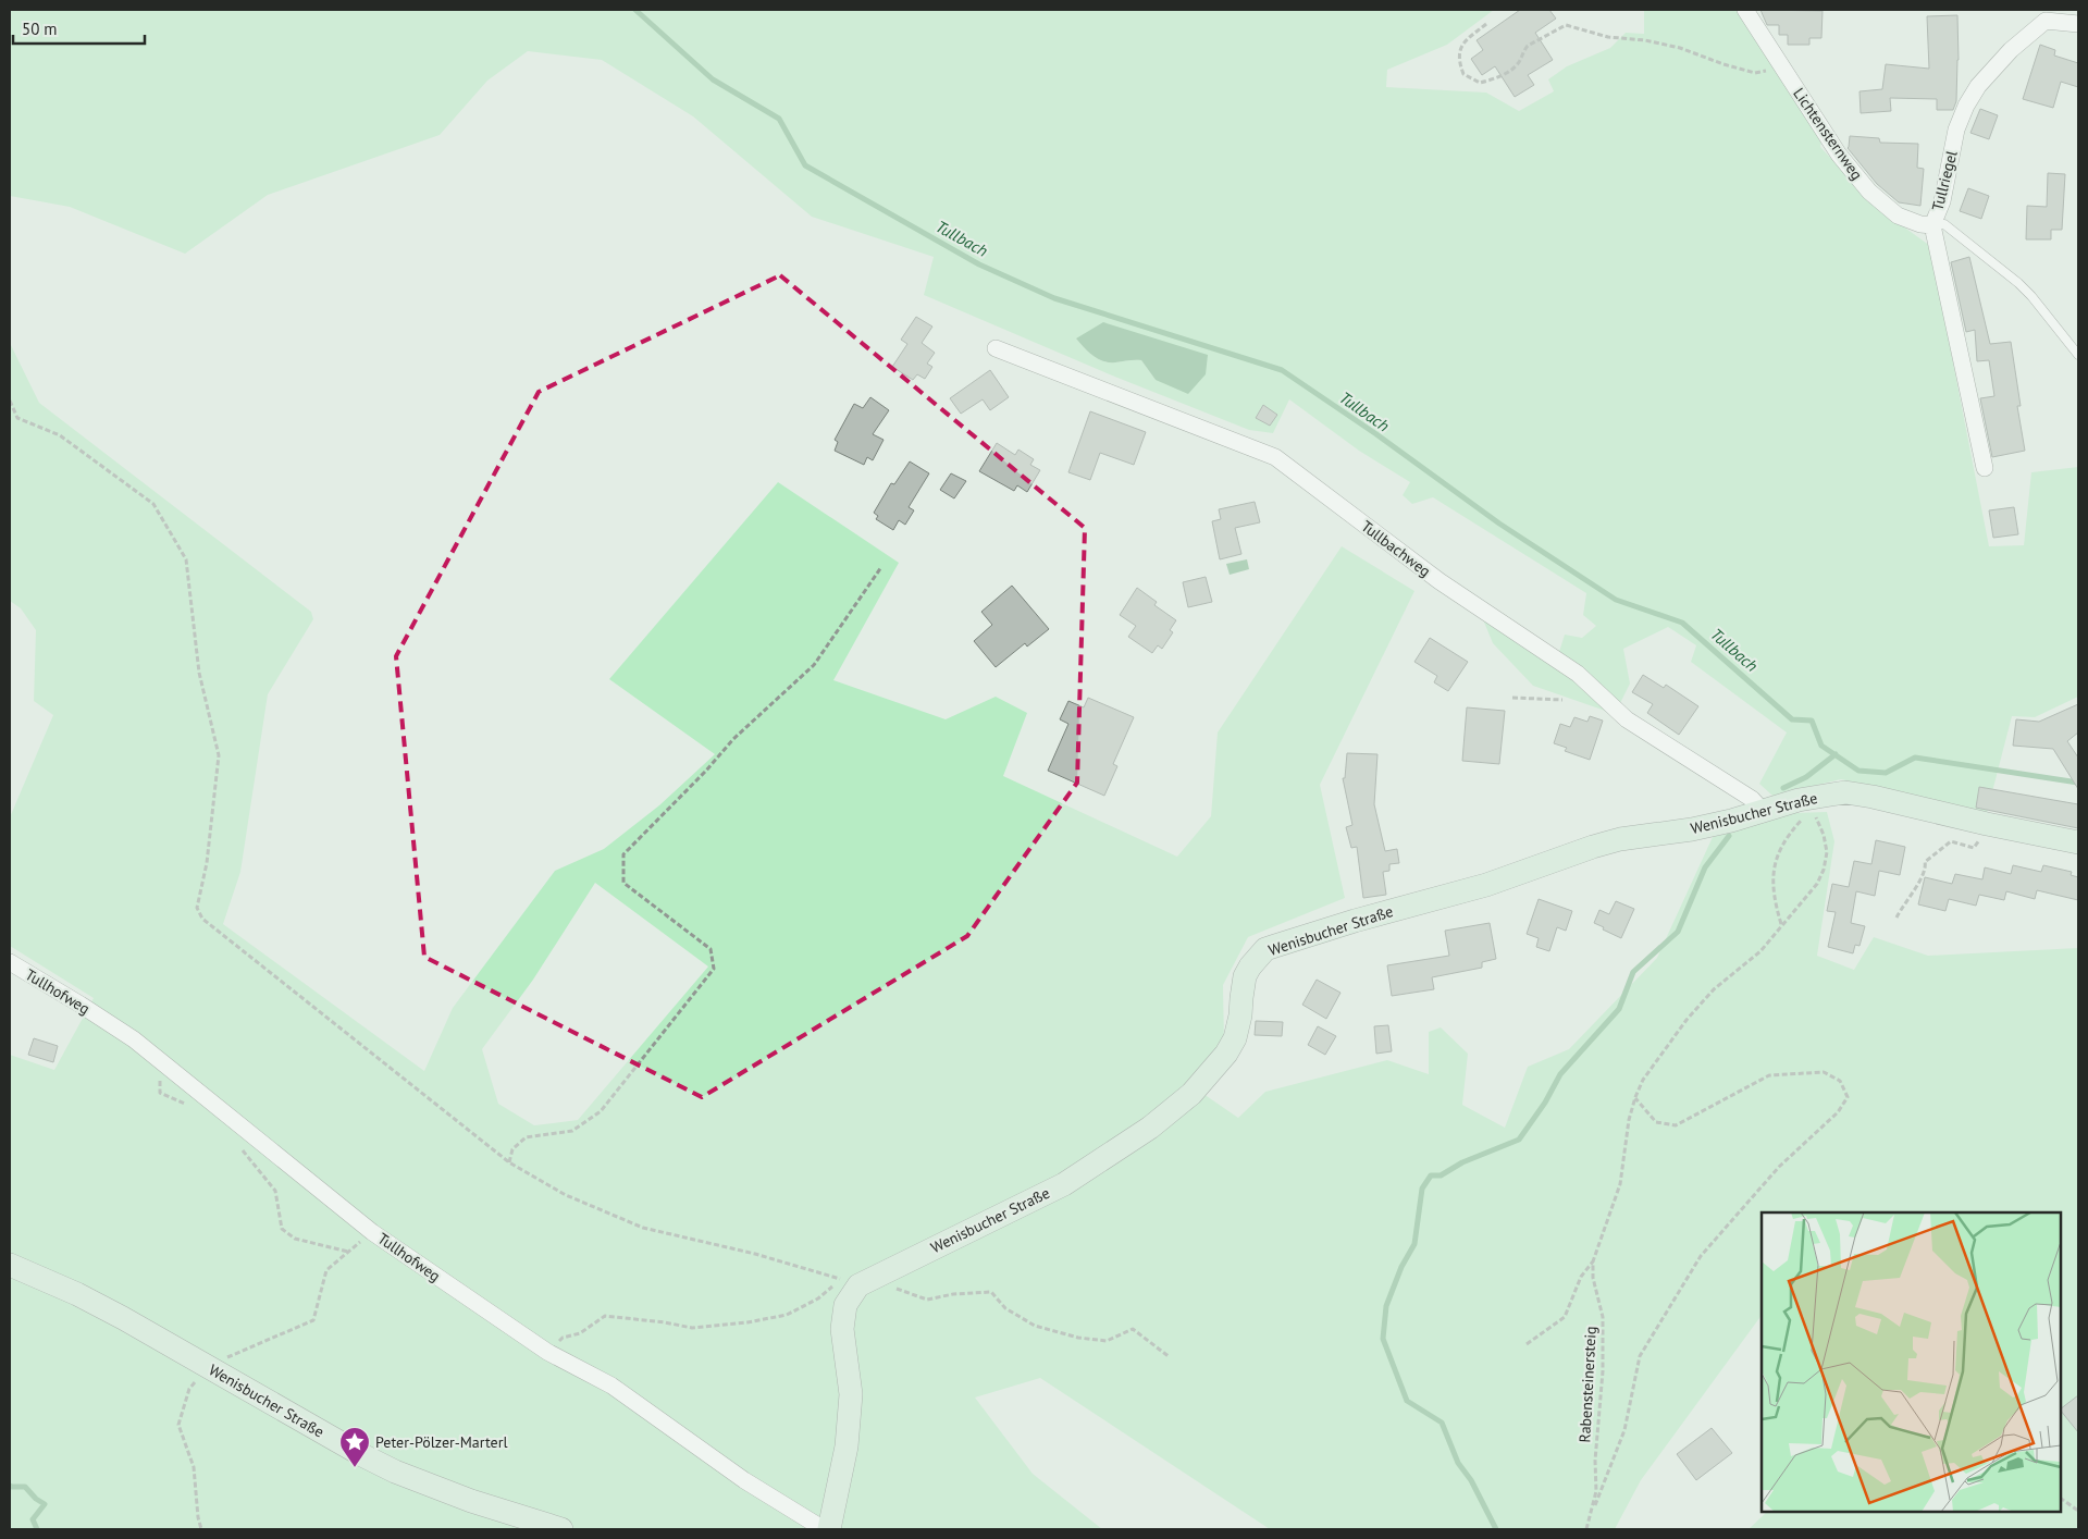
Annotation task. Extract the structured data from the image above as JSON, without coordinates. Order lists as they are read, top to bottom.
{
  "streets": {
    "street": [
      "Lichtensternweg",
      "Tullriegel",
      "Tullbachweg",
      "Wenisbucher Straße",
      "Tullhofweg"
    ],
    "path": ["Rabensteinersteig"]
  },
  "crossings": [
    ["Lichtensternweg", "Tullriegel"],
    ["Tullbachweg", "Wenisbucher Straße"],
    ["Wenisbucher Straße", "Rabensteinersteig"]
  ],
  "water": ["Tullbach"],
  "places": {
    "place": ["Peter-Pölzer-Marterl"]
  },
  "scale_bar": "50 m"
}
